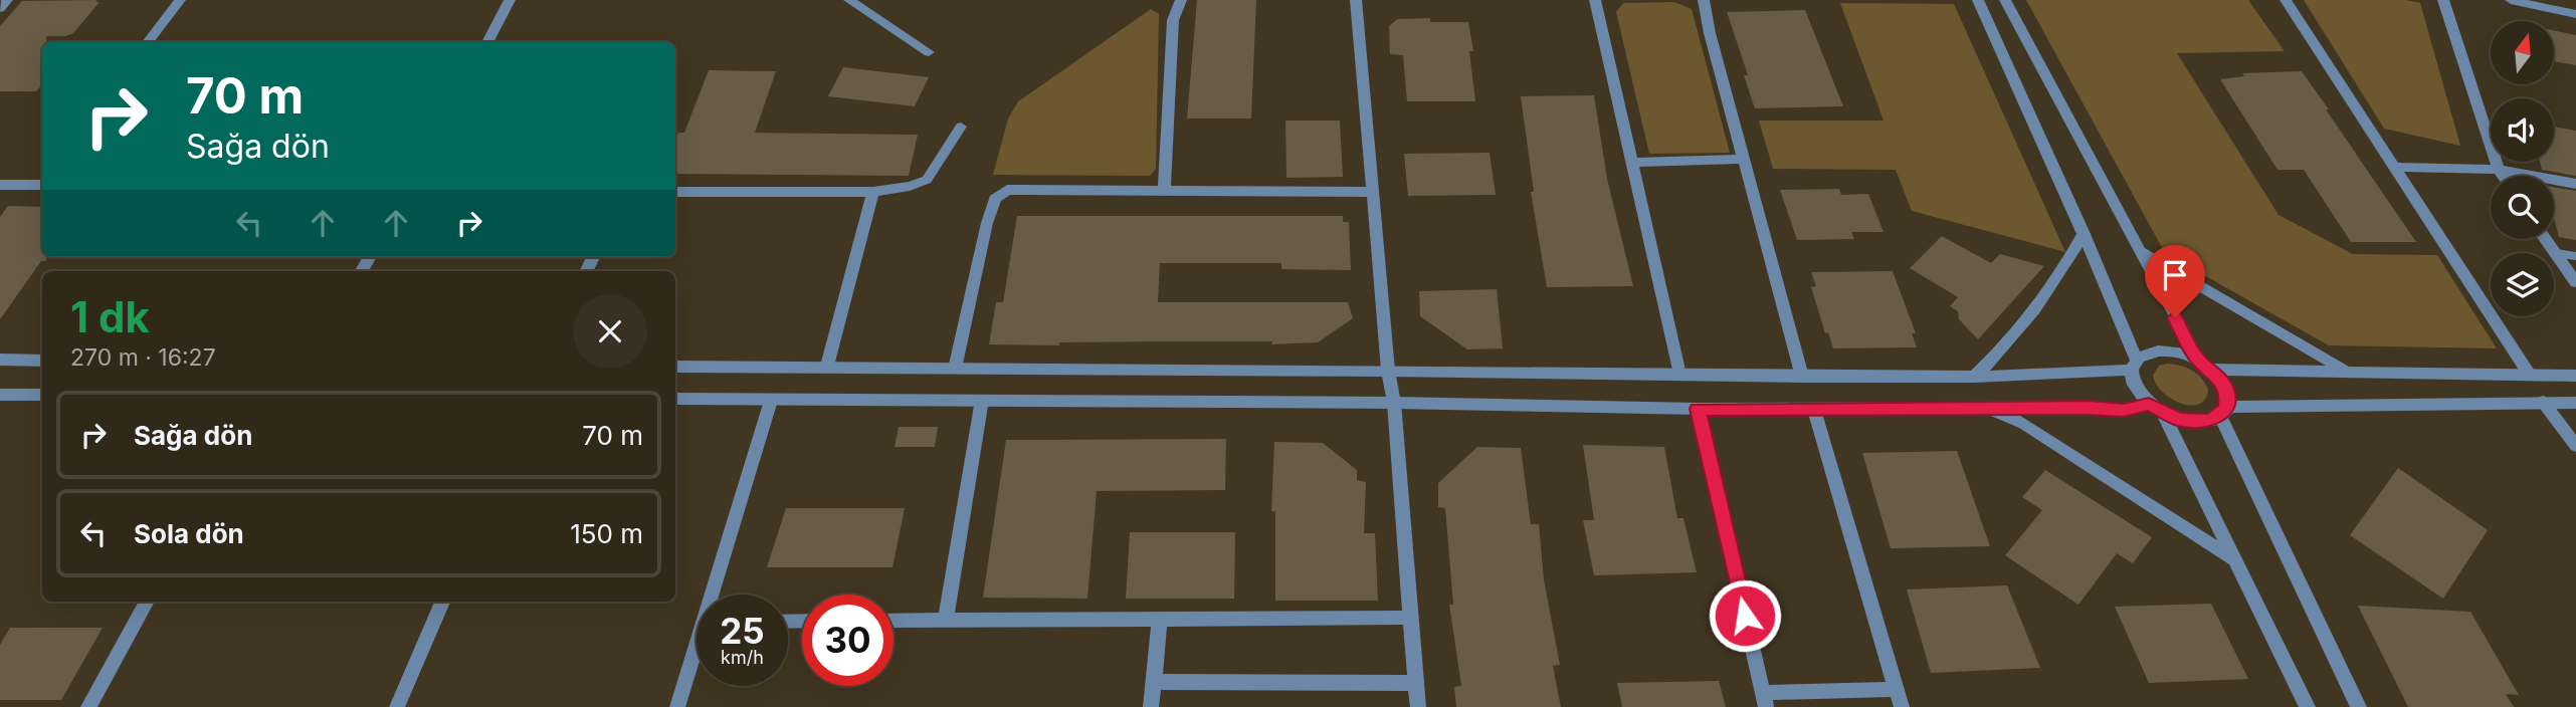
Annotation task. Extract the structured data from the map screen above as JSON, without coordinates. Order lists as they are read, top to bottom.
{
  "north": "top",
  "page": {
    "turn": ["70 m", "Sağa dön"],
    "heading": ["1 dk", "270 m · 16:27"],
    "list": [
      {
        "name": "Sağa dön",
        "value": "70 m"
      },
      {
        "name": "Sola dön",
        "value": "150 m"
      }
    ],
    "speed": "25 km/h",
    "limit": "30"
  }
}
